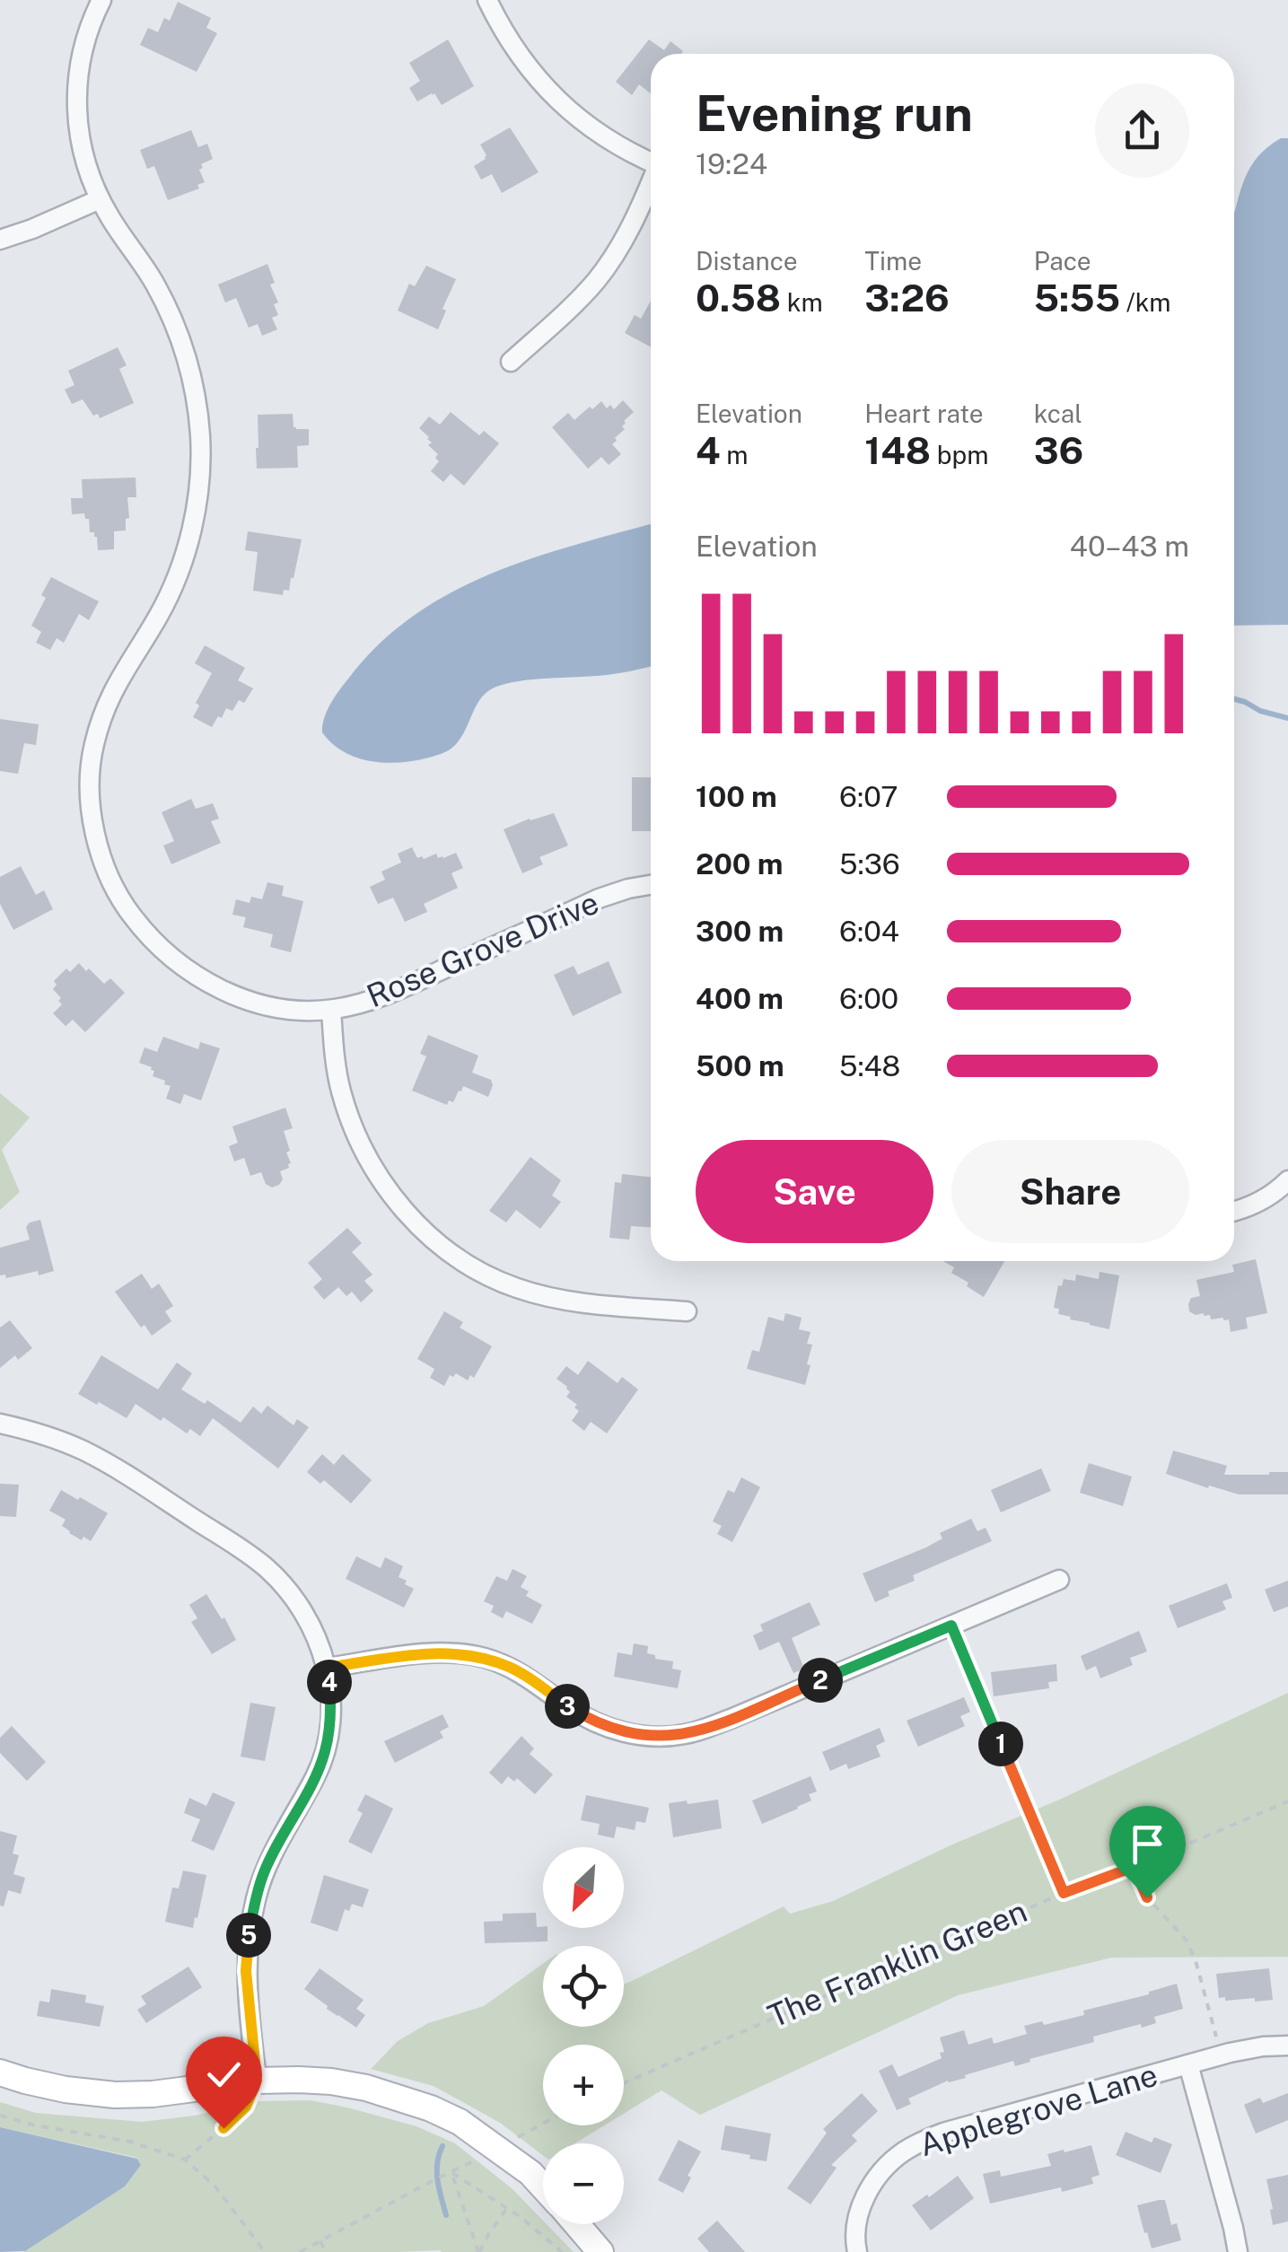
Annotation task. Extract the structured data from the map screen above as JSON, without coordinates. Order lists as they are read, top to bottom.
{
  "streets": {
    "street": ["Rose Grove Drive", "Applegrove Lane"],
    "path": ["The Franklin Green"]
  },
  "north": "bottom left",
  "page": {
    "heading": ["Evening run", "19:24"],
    "stats": [
      ["Distance", "0.58 km"],
      ["Time", "3:26"],
      ["Pace", "5:55 /km"],
      ["Elevation", "4 m"],
      ["Heart rate", "148 bpm"],
      ["kcal", "36"]
    ],
    "chart": ["Elevation", "40–43 m"],
    "list": [
      {
        "name": "100 m",
        "note": "6:07"
      },
      {
        "name": "200 m",
        "note": "5:36"
      },
      {
        "name": "300 m",
        "note": "6:04"
      },
      {
        "name": "400 m",
        "note": "6:00"
      },
      {
        "name": "500 m",
        "note": "5:48"
      }
    ],
    "buttons": ["Save", "Share"],
    "pins": [
      "2",
      "4",
      "3",
      "1",
      "5"
    ],
    "map_buttons": ["+", "−"]
  }
}
